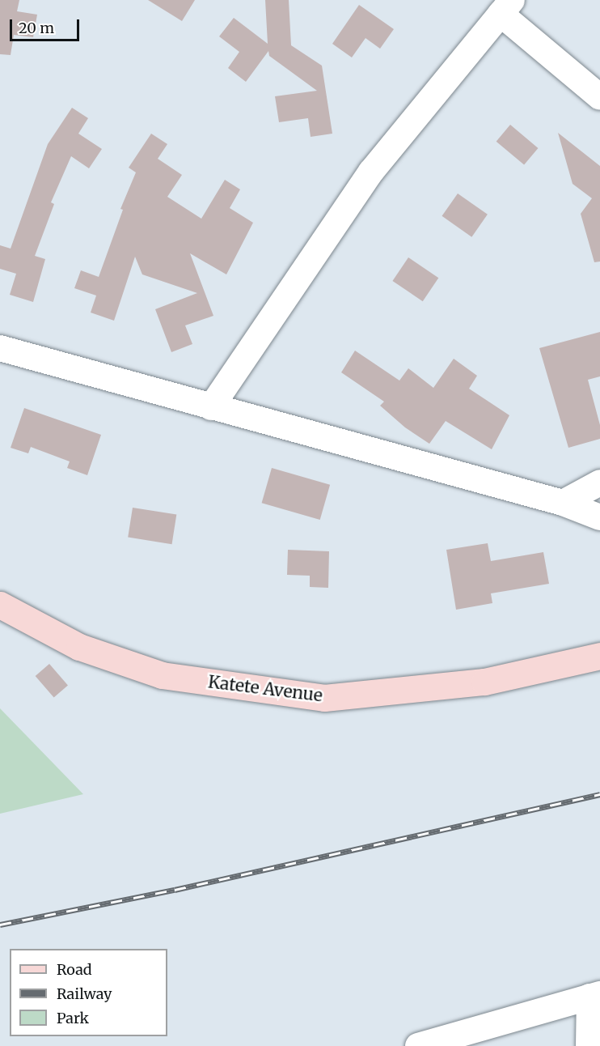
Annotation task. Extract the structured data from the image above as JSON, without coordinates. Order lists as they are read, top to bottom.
{
  "streets": {
    "street": ["Katete Avenue"]
  },
  "legend": ["Road", "Railway", "Park"],
  "scale_bar": "20 m"
}
